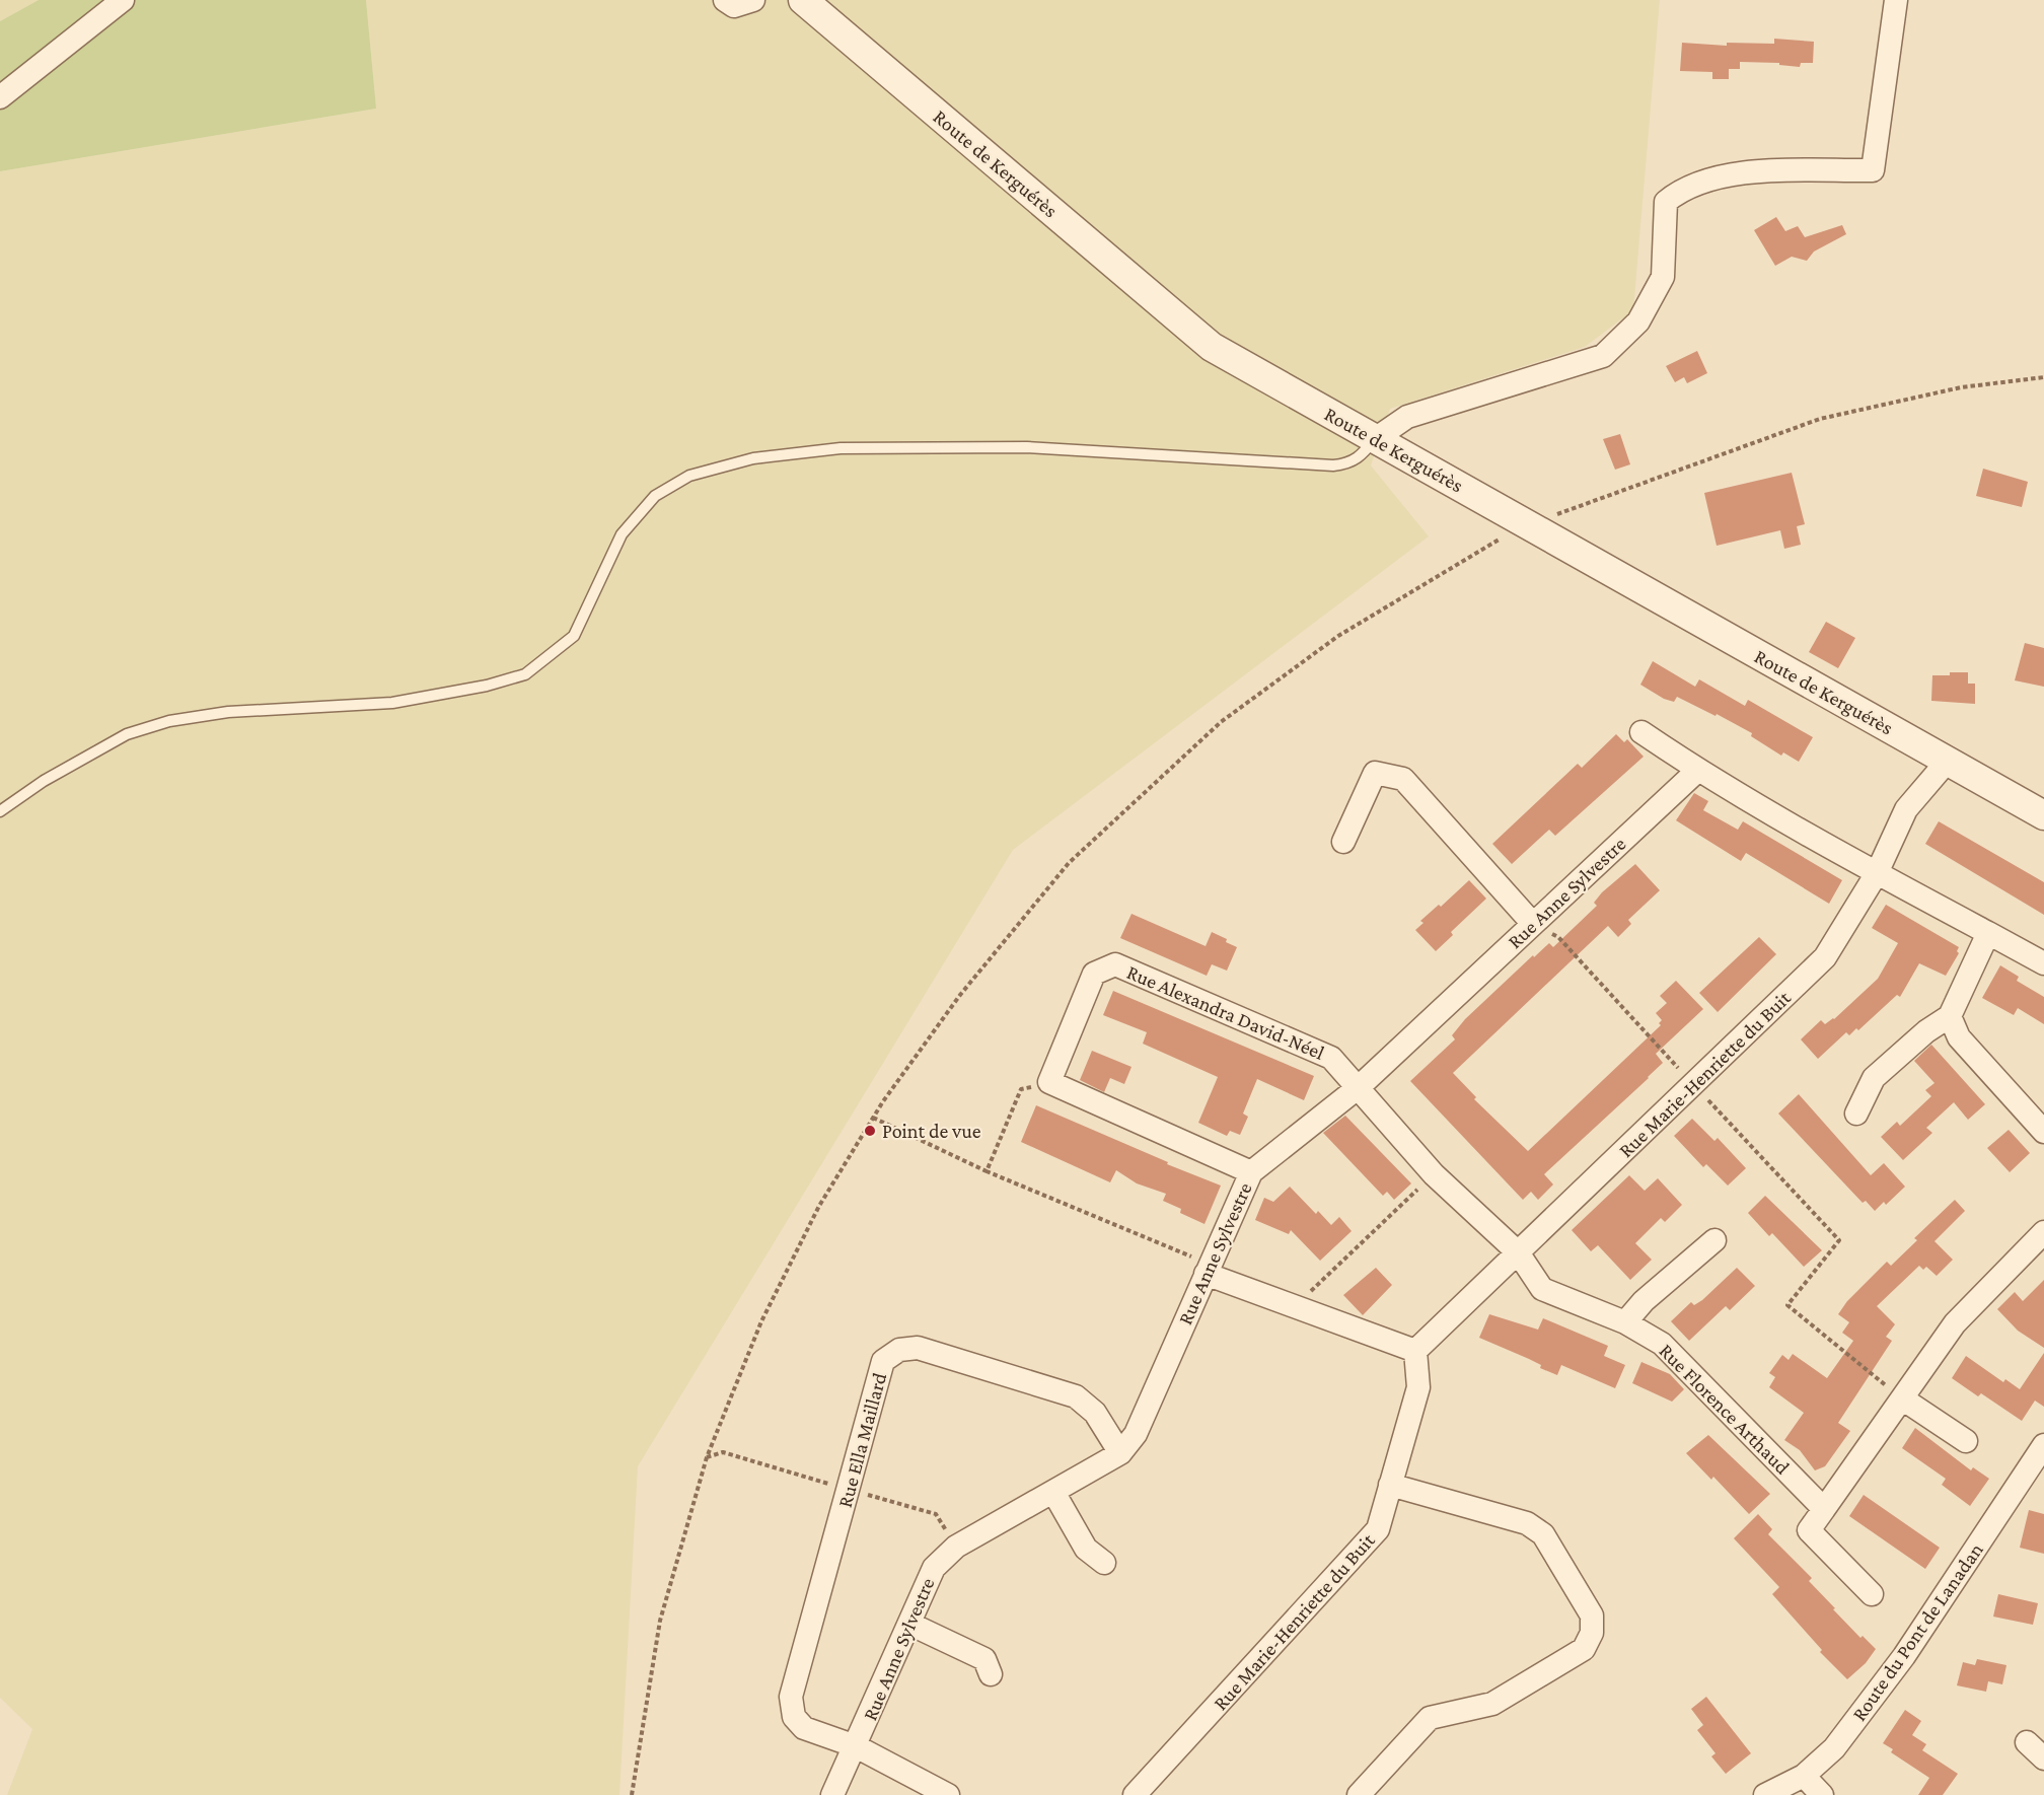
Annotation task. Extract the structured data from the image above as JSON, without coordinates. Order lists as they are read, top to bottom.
{
  "streets": {
    "street": [
      "Route de Kerguérès",
      "Rue Anne Sylvestre",
      "Rue Alexandra David-Néel",
      "Rue Marie-Henriette du Buit",
      "Rue Florence Arthaud",
      "Rue Ella Maillard",
      "Route du Pont de Lanadan"
    ]
  },
  "crossings": [
    ["Route de Kerguérès", "Rue Marie-Henriette du Buit"],
    ["Rue Anne Sylvestre", "Rue Alexandra David-Néel"],
    ["Rue Anne Sylvestre", "Rue Florence Arthaud"],
    ["Rue Anne Sylvestre", "Rue Ella Maillard"],
    ["Rue Alexandra David-Néel", "Rue Florence Arthaud"],
    ["Rue Marie-Henriette du Buit", "Rue Florence Arthaud"]
  ],
  "places": ["Point de vue"]
}
